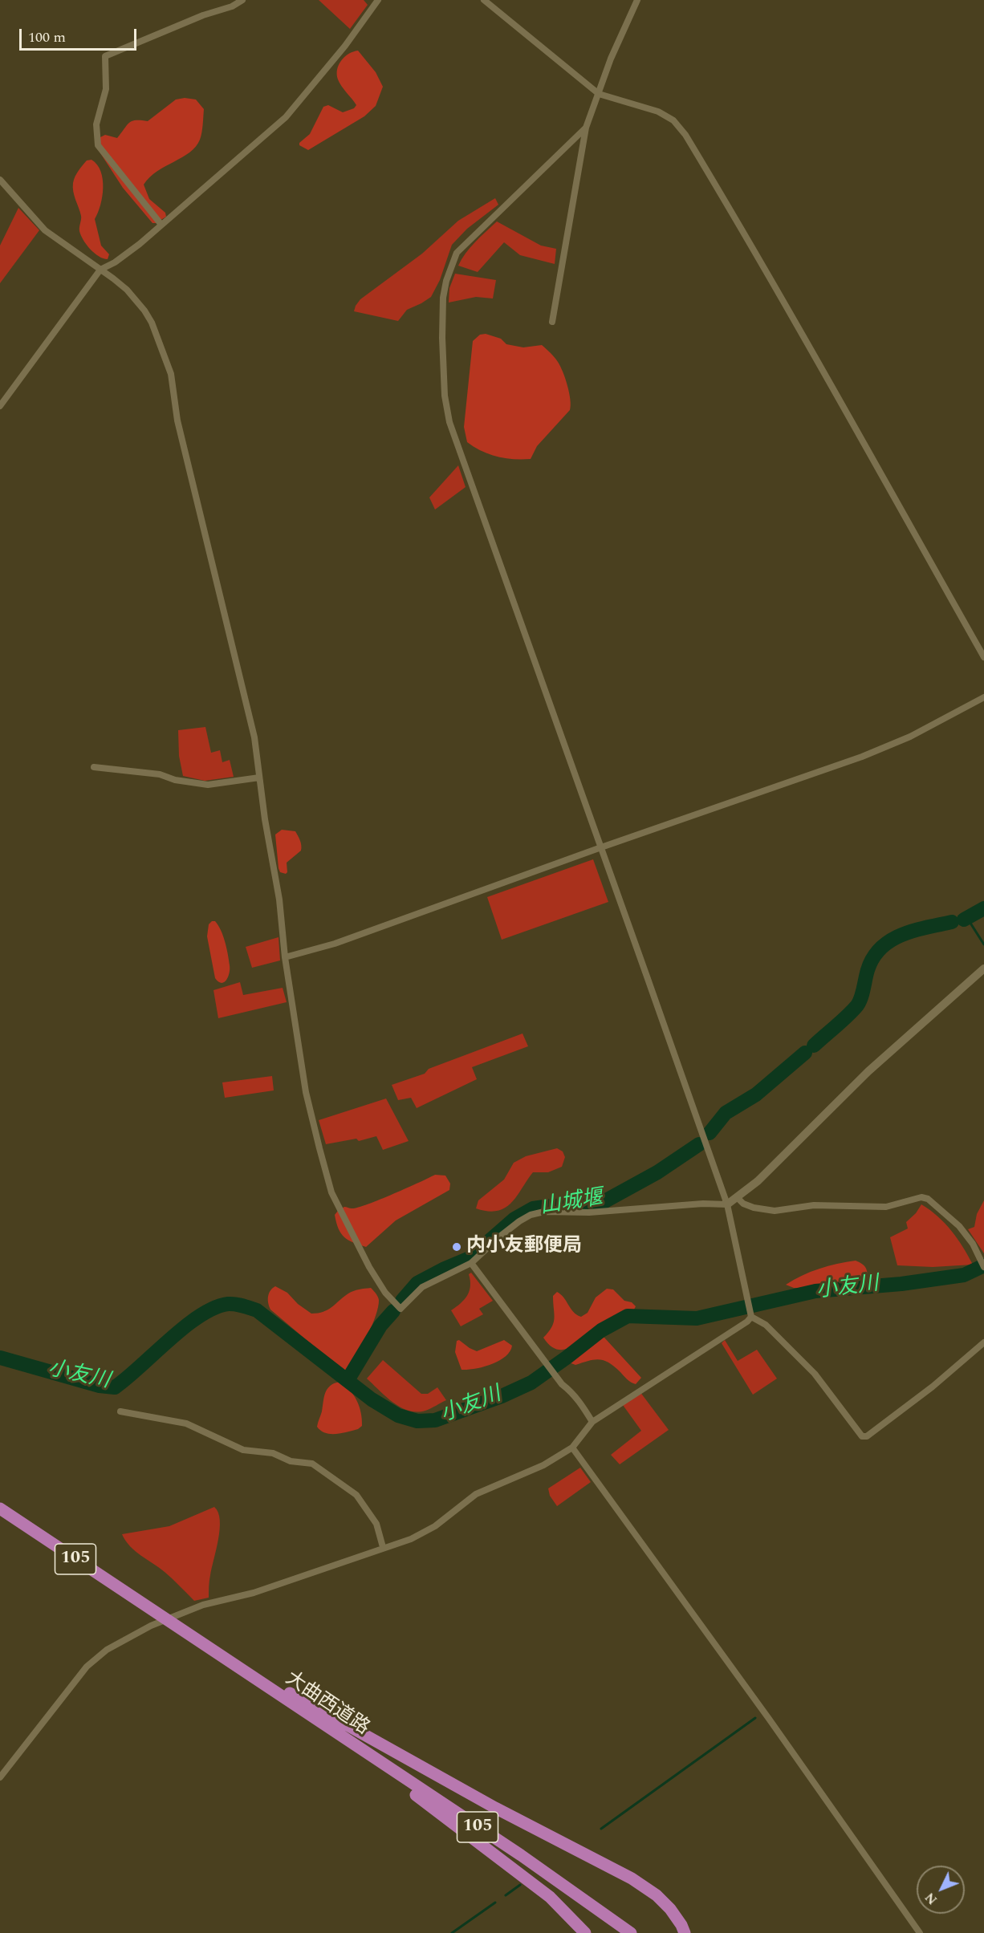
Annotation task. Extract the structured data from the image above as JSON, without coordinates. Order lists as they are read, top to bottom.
{
  "streets": {
    "highway": ["105", "大曲西道路"]
  },
  "water": ["山城堰", "小友川"],
  "places": ["内小友郵便局"],
  "scale_bar": "100 m",
  "north": "bottom left"
}
